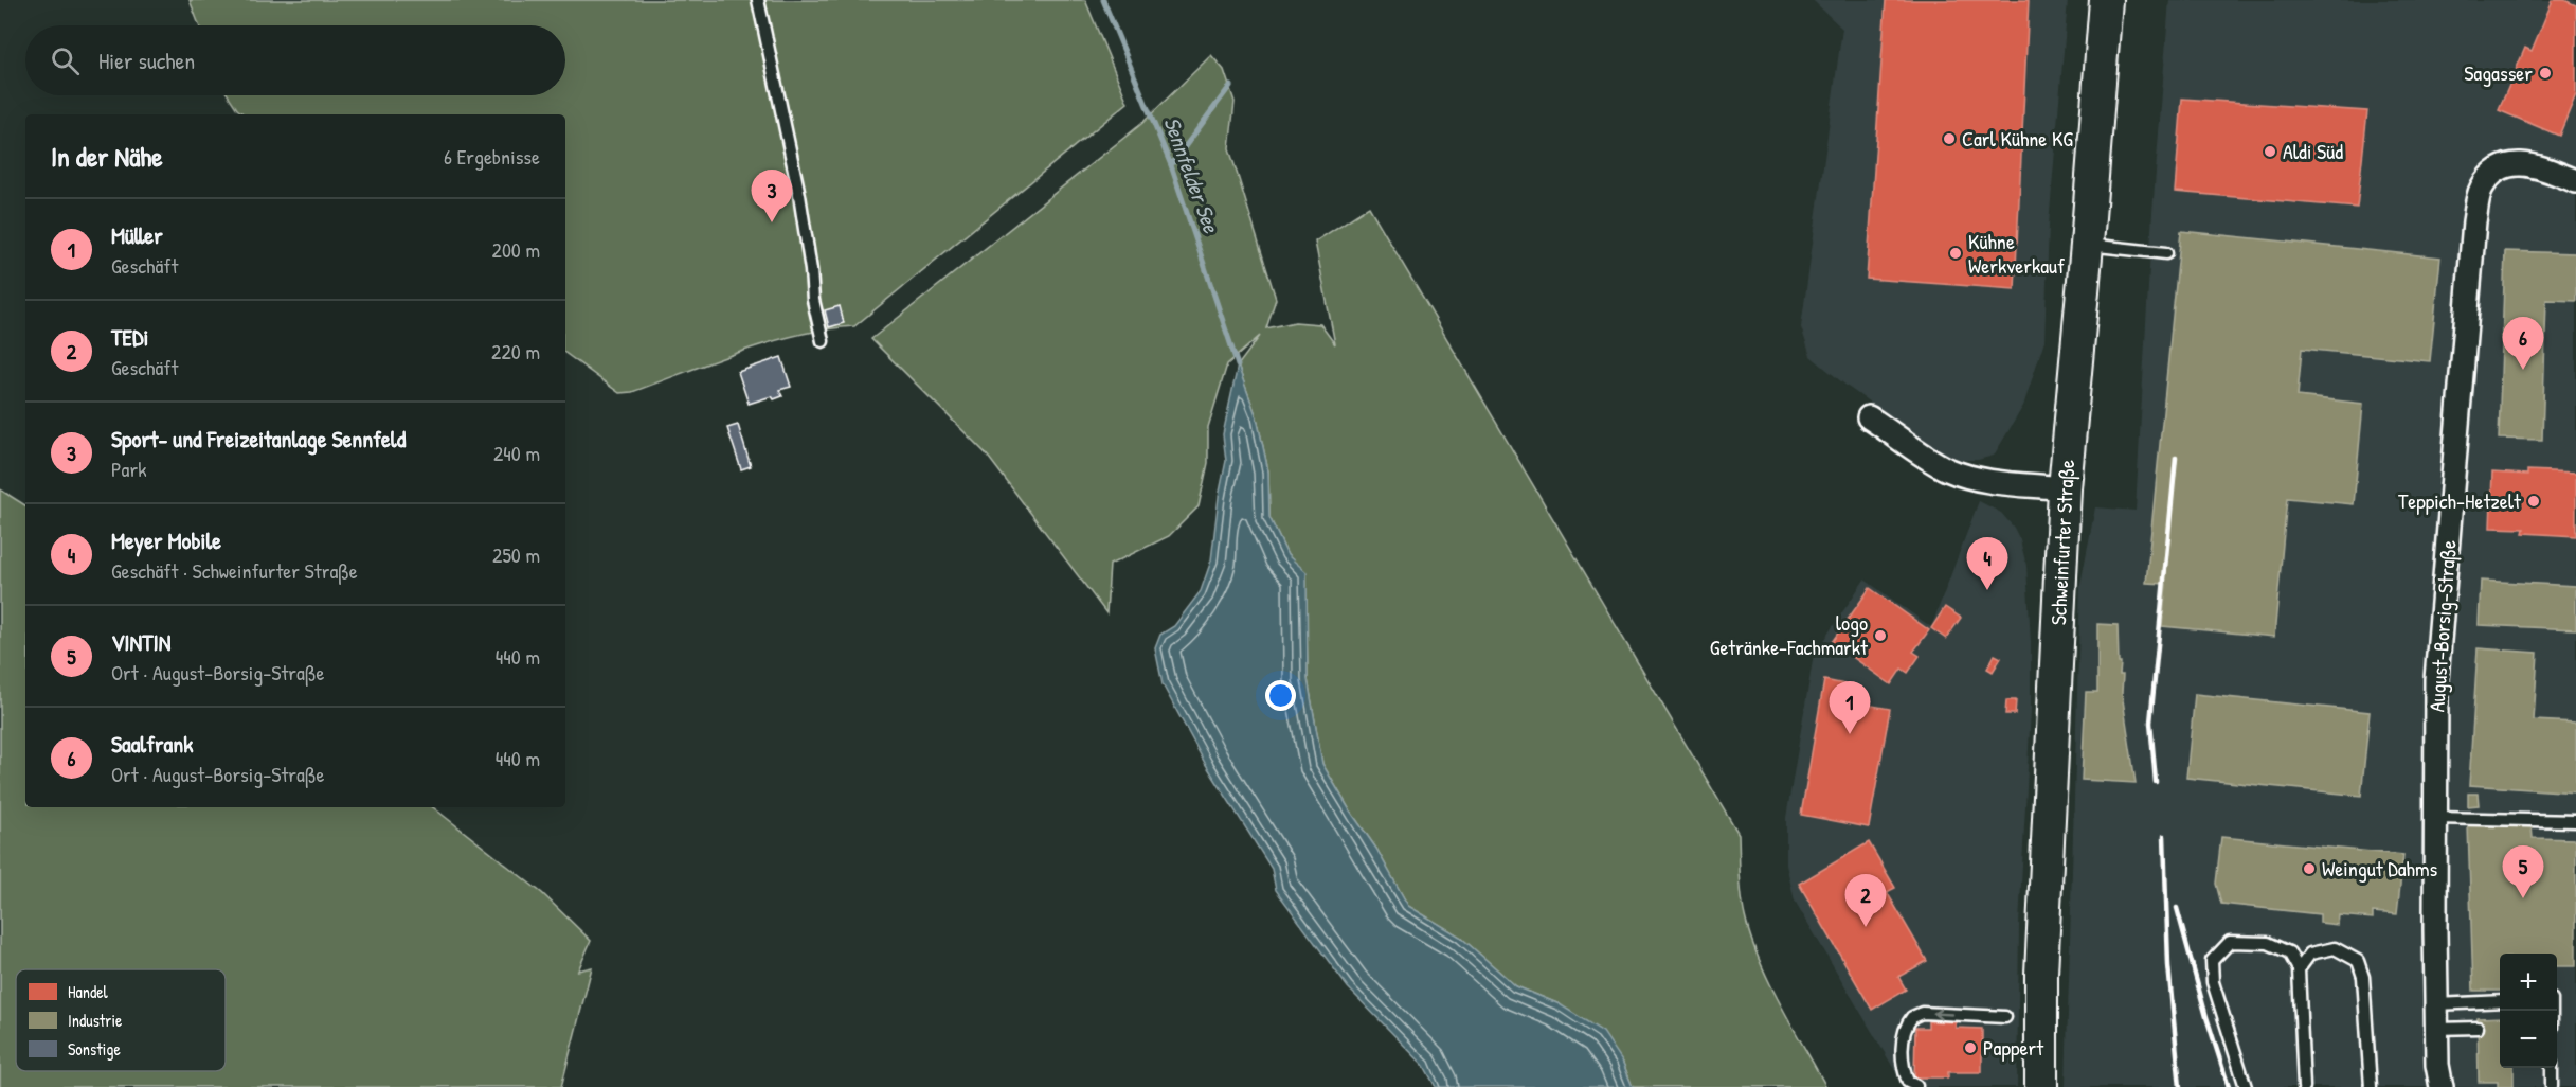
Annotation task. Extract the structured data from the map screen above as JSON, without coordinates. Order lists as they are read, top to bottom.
{
  "streets": {
    "main road": ["Schweinfurter Straße"],
    "street": ["August-Borsig-Straße"]
  },
  "water": ["Sennfelder See"],
  "places": [
    "Sagasser",
    "Carl Kühne KG",
    "Aldi Süd",
    "Kühne Werkverkauf",
    "Teppich-Hetzelt",
    "logo Getränke-Fachmarkt",
    "Weingut Dahms",
    "Pappert"
  ],
  "legend": ["Handel", "Industrie", "Sonstige"],
  "page": {
    "search": "Hier suchen",
    "heading": ["In der Nähe", "6 Ergebnisse"],
    "pins": [
      "3",
      "6",
      "4",
      "1",
      "5",
      "2"
    ],
    "list": [
      {
        "mark": "1",
        "name": "Müller",
        "note": "Geschäft",
        "value": "200 m"
      },
      {
        "mark": "2",
        "name": "TEDi",
        "note": "Geschäft",
        "value": "220 m"
      },
      {
        "mark": "3",
        "name": "Sport- und Freizeitanlage Sennfeld",
        "note": "Park",
        "value": "240 m"
      },
      {
        "mark": "4",
        "name": "Meyer Mobile",
        "note": "Geschäft · Schweinfurter Straße",
        "value": "250 m"
      },
      {
        "mark": "5",
        "name": "VINTIN",
        "note": "Ort · August-Borsig-Straße",
        "value": "440 m"
      },
      {
        "mark": "6",
        "name": "Saalfrank",
        "note": "Ort · August-Borsig-Straße",
        "value": "440 m"
      }
    ],
    "map_buttons": ["+", "−"]
  }
}
